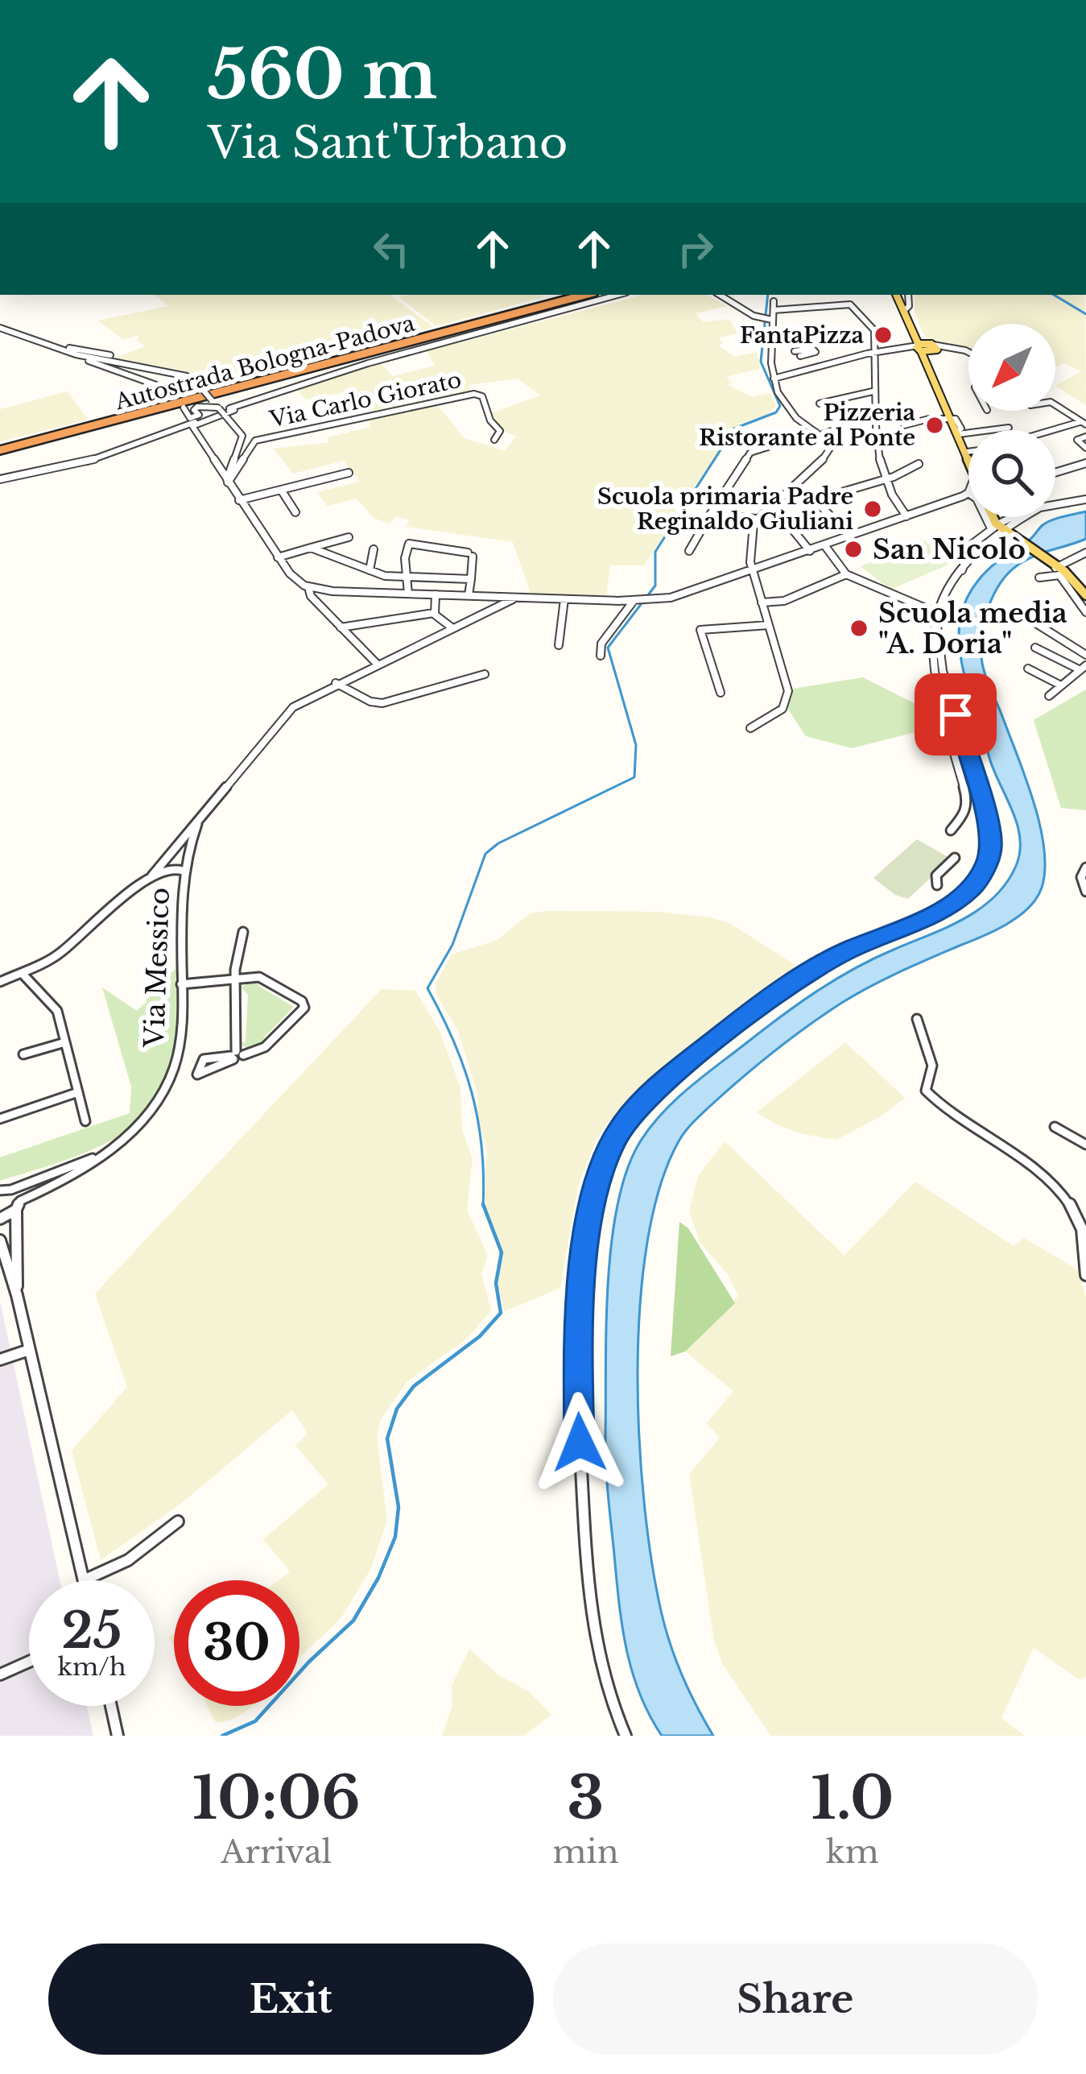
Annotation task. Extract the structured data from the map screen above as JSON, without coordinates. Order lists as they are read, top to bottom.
{
  "streets": {
    "highway": ["Autostrada Bologna-Padova"],
    "street": ["Via Carlo Giorato", "Via Messico"]
  },
  "places": [
    "FantaPizza",
    "Pizzeria Ristorante al Ponte",
    "Scuola primaria Padre Reginaldo Giuliani",
    "San Nicolò",
    "Scuola media \"A. Doria\""
  ],
  "north": "bottom left",
  "page": {
    "turn": ["560 m", "Via Sant'Urbano"],
    "speed": "25 km/h",
    "limit": "30",
    "eta": [
      "10:06",
      "Arrival",
      "3",
      "min",
      "1.0",
      "km"
    ],
    "buttons": ["Exit", "Share"]
  }
}
